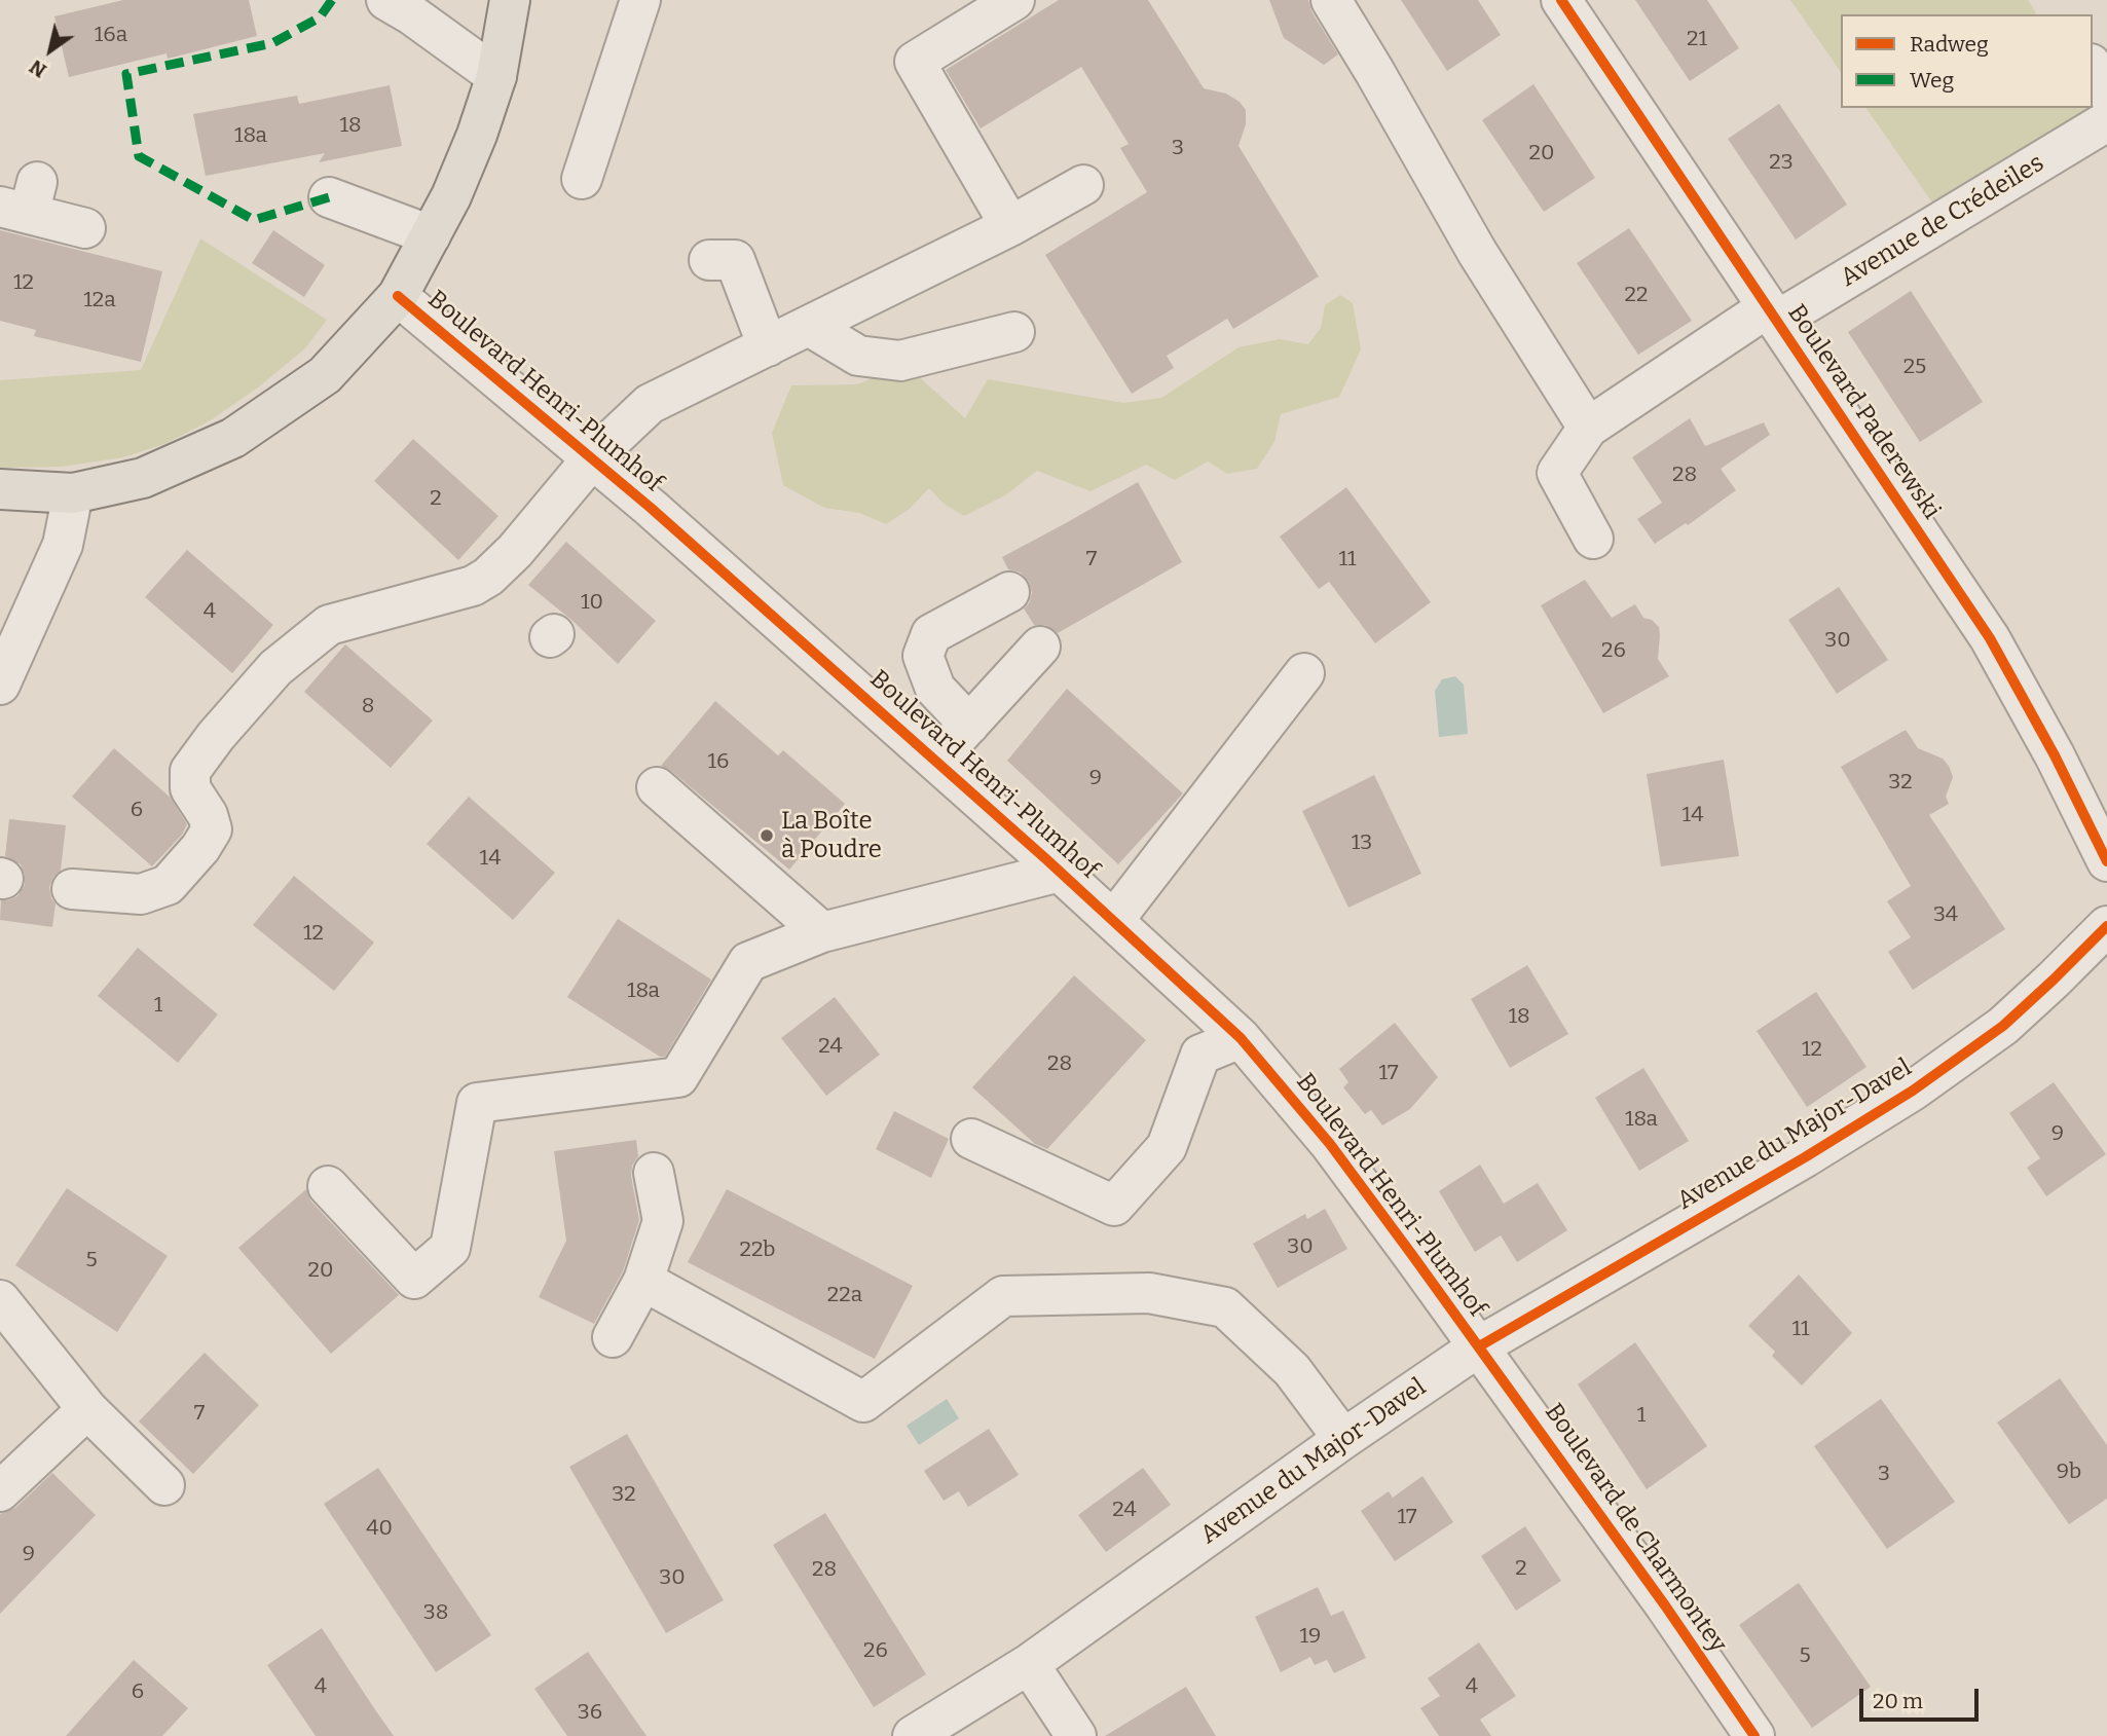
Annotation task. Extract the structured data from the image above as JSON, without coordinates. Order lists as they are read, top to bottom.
{
  "streets": {
    "street": [
      "Avenue de Crédeiles",
      "Boulevard Henri-Plumhof",
      "Boulevard Paderewski",
      "Avenue du Major-Davel",
      "Boulevard de Charmontey"
    ]
  },
  "crossings": [
    ["Avenue de Crédeiles", "Boulevard Paderewski"],
    ["Boulevard Henri-Plumhof", "Avenue du Major-Davel"],
    ["Boulevard Henri-Plumhof", "Boulevard de Charmontey"],
    ["Avenue du Major-Davel", "Boulevard de Charmontey"]
  ],
  "places": ["La Boîte à Poudre"],
  "house_numbers": [
    "16a",
    "21",
    "18",
    "18a",
    "3",
    "20",
    "23",
    "12",
    "22",
    "12a",
    "25",
    "28",
    "2",
    "7",
    "11",
    "10",
    "4",
    "30",
    "26",
    "8",
    "16",
    "9",
    "32",
    "6",
    "14",
    "13",
    "14",
    "34",
    "12",
    "18a",
    "1",
    "18",
    "24",
    "12",
    "28",
    "17",
    "18a",
    "9",
    "30",
    "22b",
    "5",
    "20",
    "22a",
    "11",
    "7",
    "1",
    "9b",
    "3",
    "32",
    "24",
    "17",
    "40",
    "9",
    "2",
    "28",
    "30",
    "38",
    "19",
    "26",
    "5",
    "4",
    "4",
    "6",
    "36"
  ],
  "legend": ["Radweg", "Weg"],
  "scale_bar": "20 m",
  "north": "bottom left"
}
